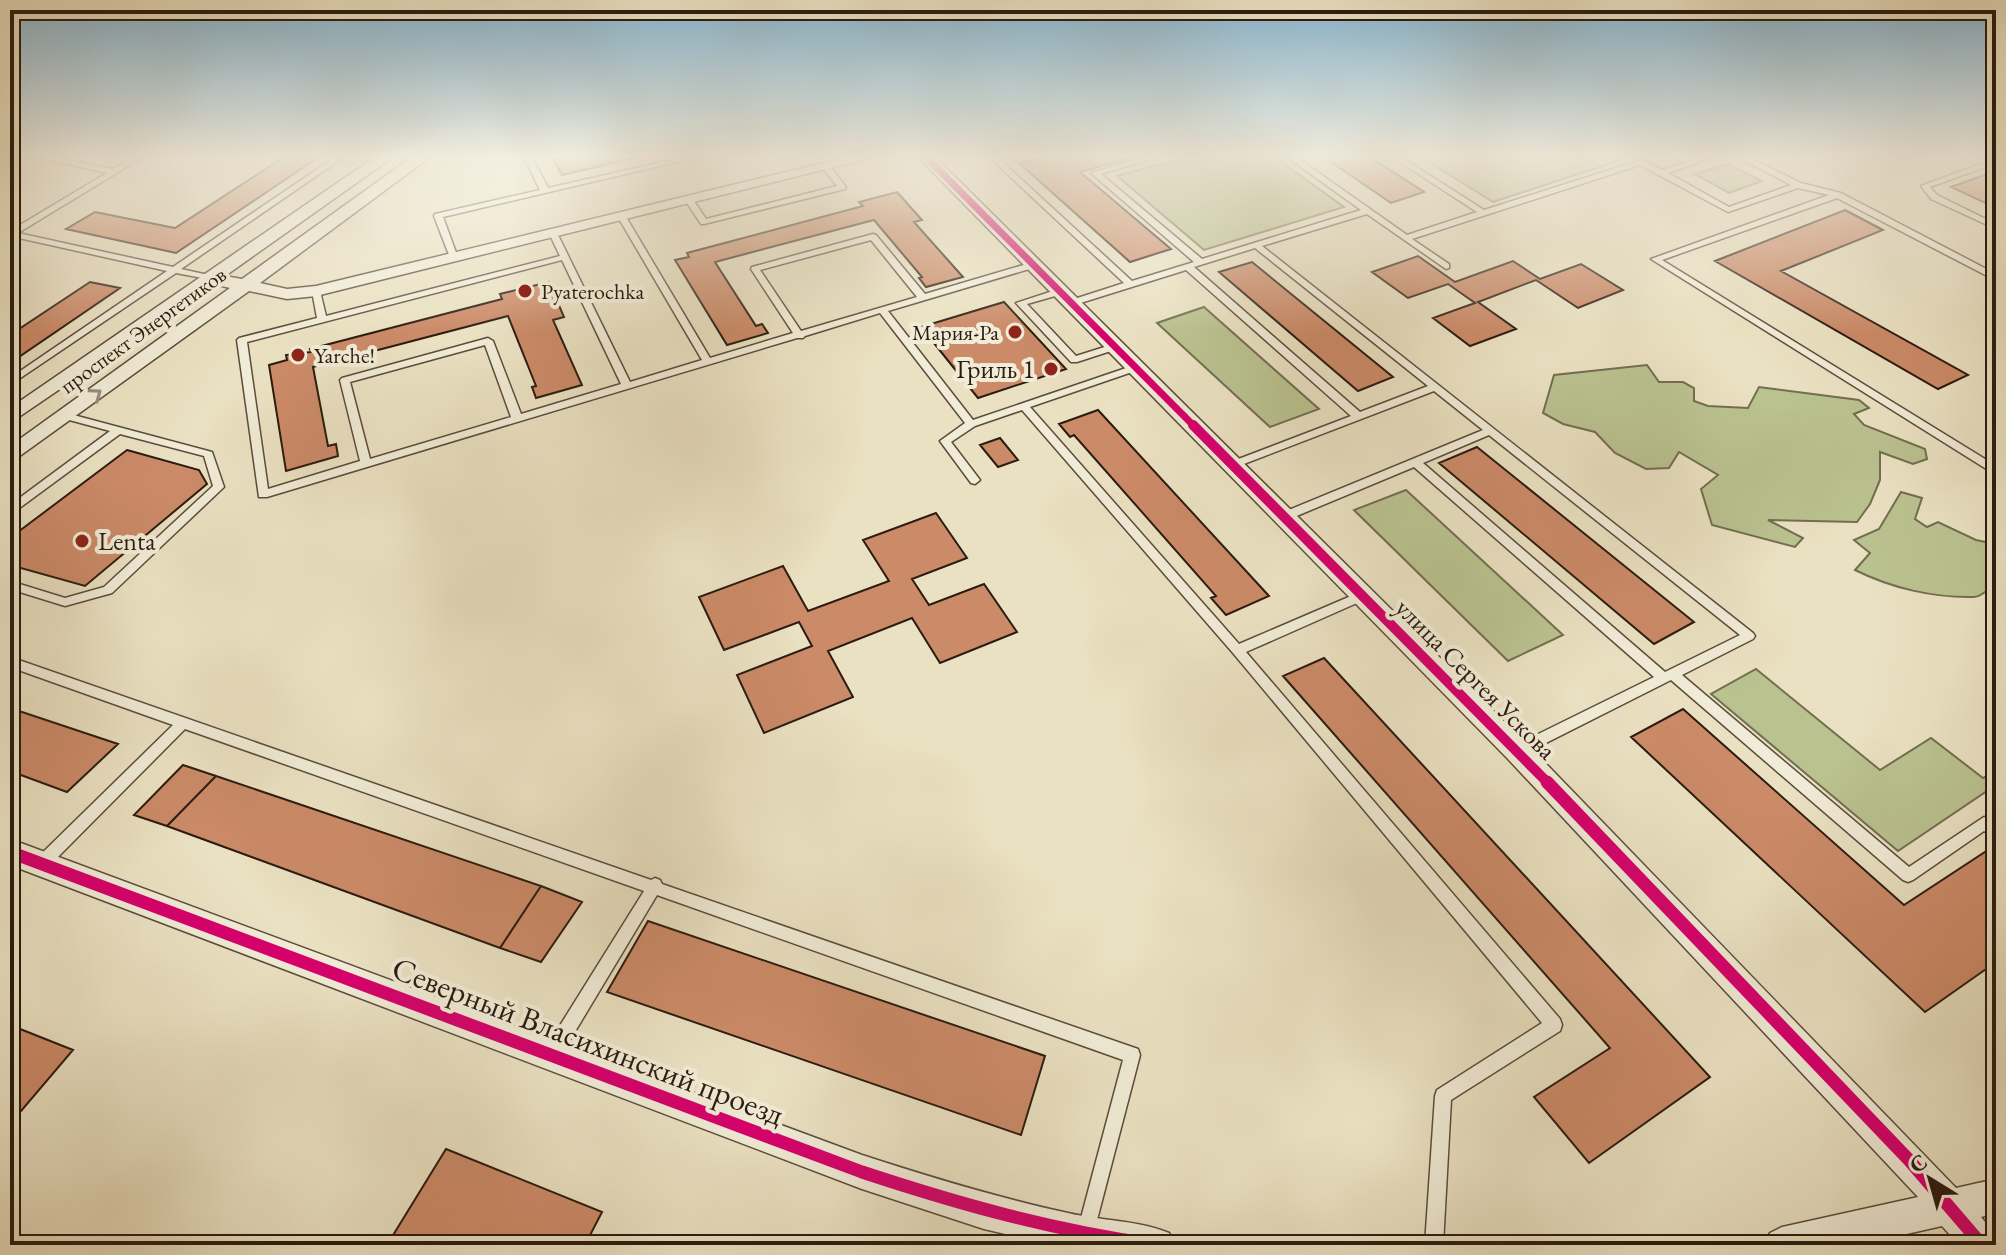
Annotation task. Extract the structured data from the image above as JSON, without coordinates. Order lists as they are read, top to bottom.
{
  "streets": {
    "street": ["проспект Энергетиков", "улица Сергея Ускова", "Северный Власихинский проезд"]
  },
  "places": [
    "Pyaterochka",
    "Мария-Ра",
    "Yarche!",
    "Гриль 1",
    "Lenta"
  ],
  "north": "top left"
}
